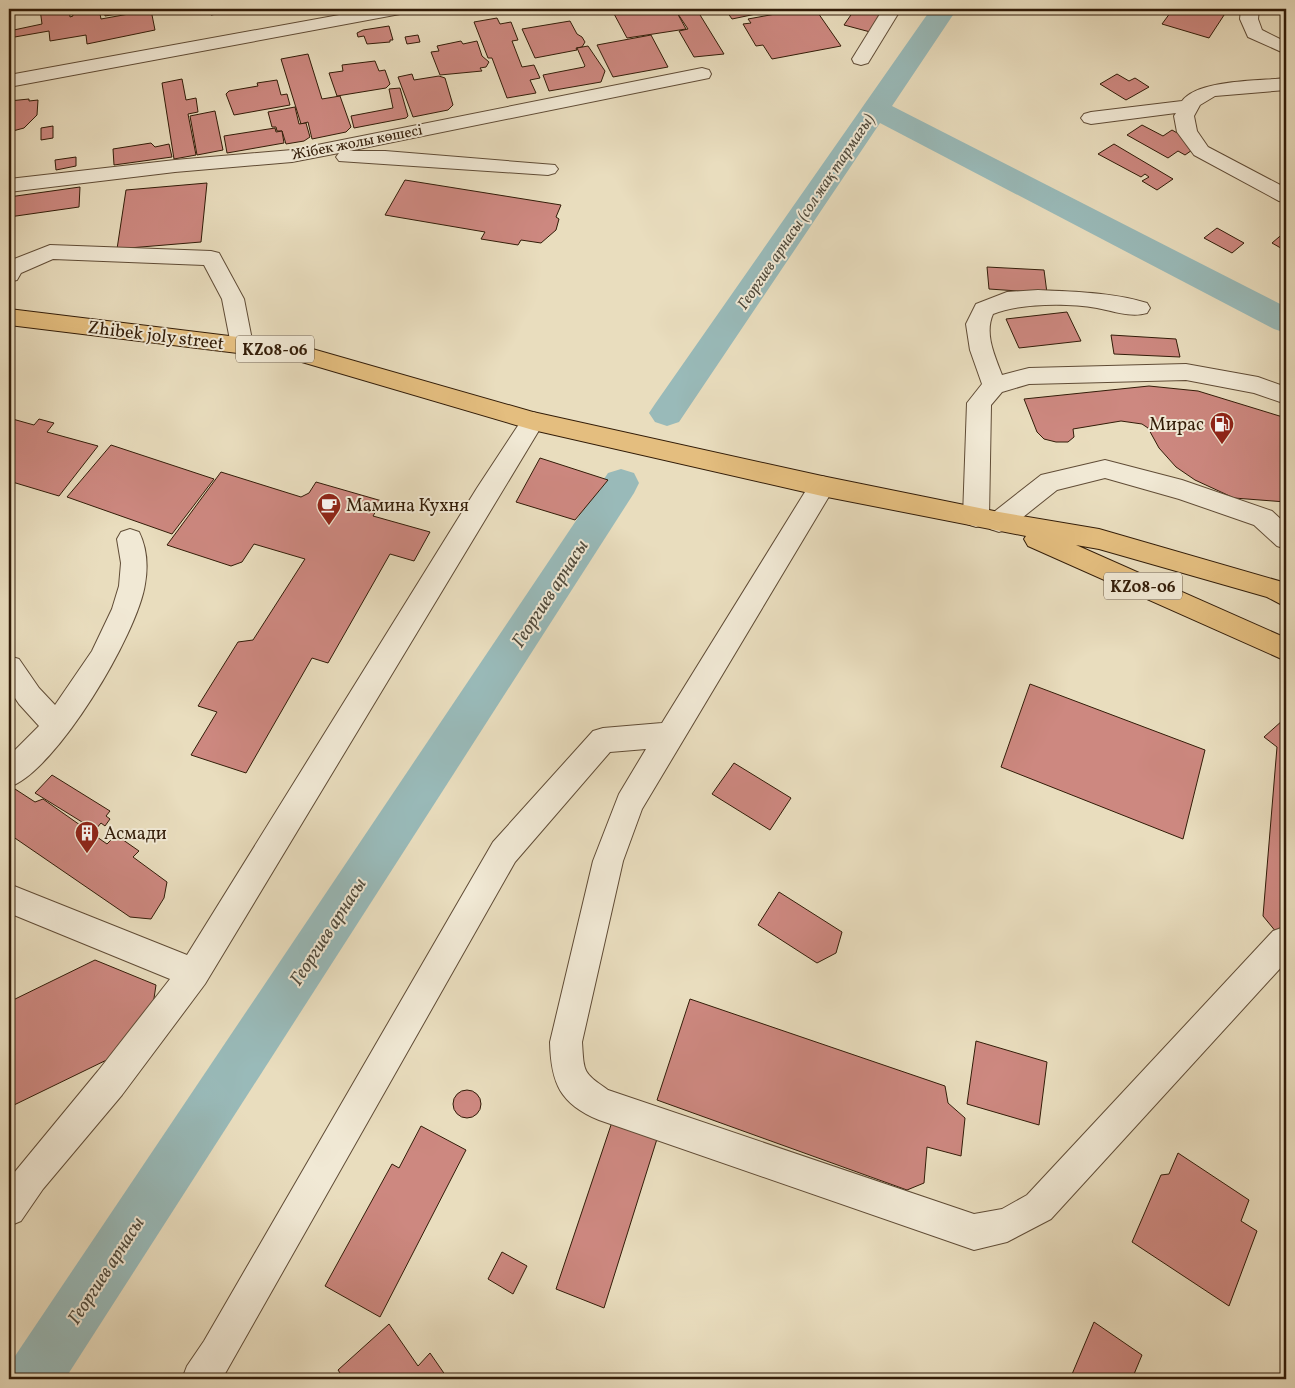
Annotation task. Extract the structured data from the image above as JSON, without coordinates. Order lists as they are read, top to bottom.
{
  "streets": {
    "highway": ["Zhibek joly street", "KZ08-06"],
    "street": ["Жібек жолы көшесі"]
  },
  "crossings": [
    ["Zhibek joly street", "KZ08-06"]
  ],
  "water": ["Георгиев арнасы (сол жақ тармағы)", "Георгиев арнасы"],
  "places": {
    "fuel station": ["Мирас"],
    "cafe": ["Мамина Кухня"],
    "building": ["Асмади"]
  }
}
